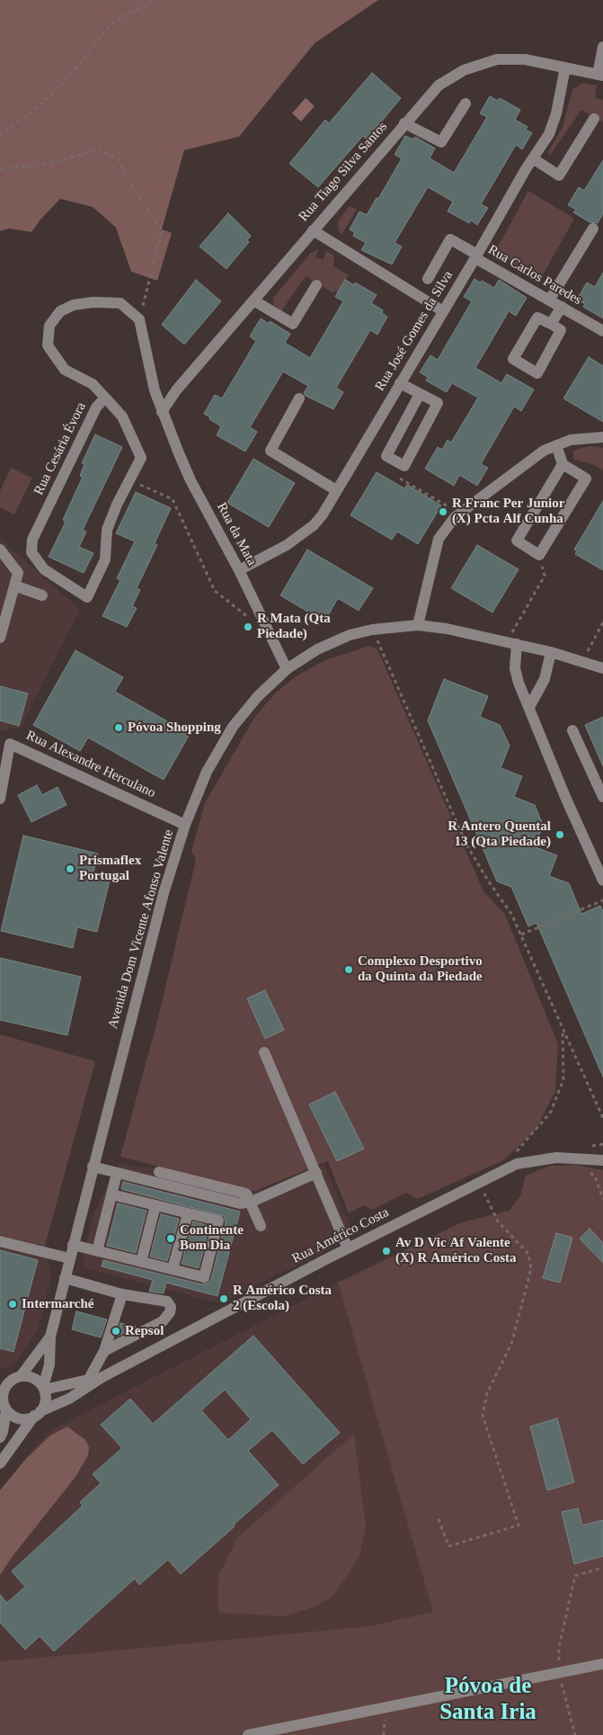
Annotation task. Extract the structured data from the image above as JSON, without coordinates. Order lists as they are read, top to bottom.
{
  "streets": {
    "street": [
      "Rua Tiago Silva Santos",
      "Rua Carlos Paredes",
      "Rua José Gomes da Silva",
      "Rua Cesária Évora",
      "Rua da Mata",
      "Rua Alexandre Herculano",
      "Avenida Dom Vicente Afonso Valente",
      "Rua Américo Costa"
    ]
  },
  "crossings": [
    ["Rua Tiago Silva Santos", "Rua José Gomes da Silva"],
    ["Rua Tiago Silva Santos", "Rua da Mata"],
    ["Rua Carlos Paredes", "Rua José Gomes da Silva"],
    ["Rua José Gomes da Silva", "Rua da Mata"],
    ["Rua da Mata", "Avenida Dom Vicente Afonso Valente"],
    ["Rua Alexandre Herculano", "Avenida Dom Vicente Afonso Valente"]
  ],
  "districts": ["Póvoa de Santa Iria"],
  "places": [
    "R Franc Per Junior (X) Pcta Alf Cunha",
    "R Mata (Qta Piedade)",
    "Póvoa Shopping",
    "R Antero Quental 13 (Qta Piedade)",
    "Prismaflex Portugal",
    "Complexo Desportivo da Quinta da Piedade",
    "Continente Bom Dia",
    "Av D Vic Af Valente (X) R Américo Costa",
    "R Américo Costa 2 (Escola)",
    "Intermarché",
    "Repsol"
  ]
}
